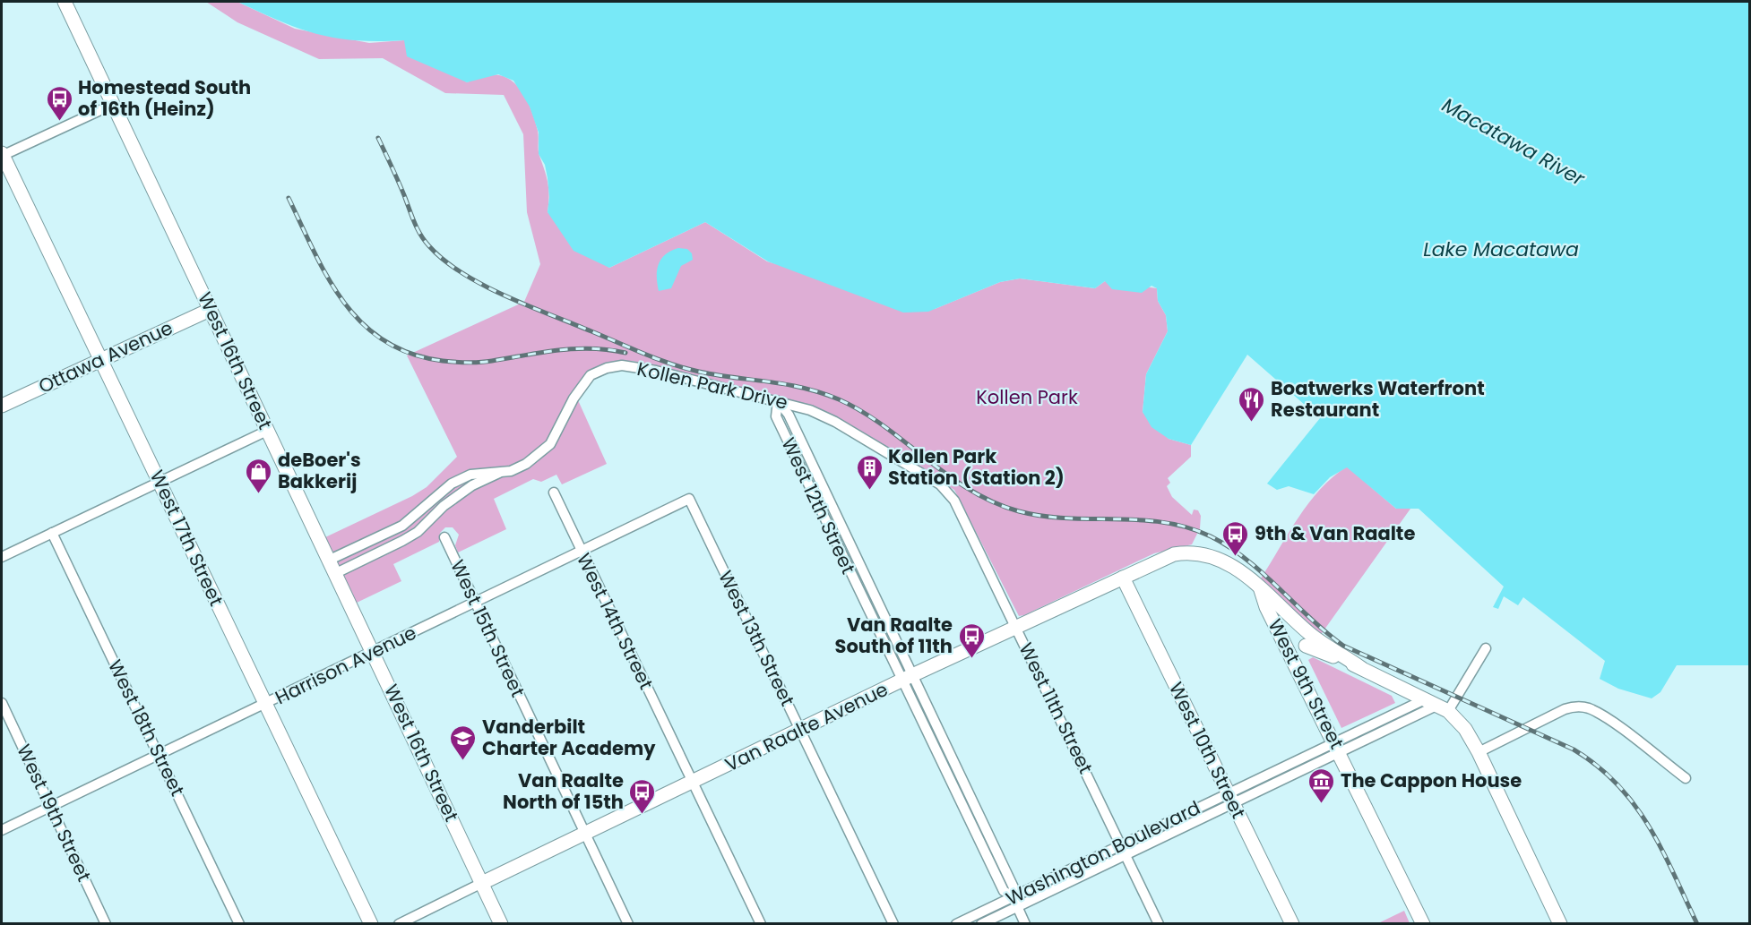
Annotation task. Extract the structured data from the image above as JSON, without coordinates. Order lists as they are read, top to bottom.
{
  "streets": {
    "street": [
      "Ottawa Avenue",
      "West 16th Street",
      "Kollen Park Drive",
      "West 12th Street",
      "West 17th Street",
      "West 14th Street",
      "West 15th Street",
      "West 13th Street",
      "Harrison Avenue",
      "West 9th Street",
      "West 11th Street",
      "Van Raalte Avenue",
      "West 18th Street",
      "West 10th Street",
      "West 19th Street",
      "Washington Boulevard"
    ]
  },
  "crossings": [
    ["Ottawa Avenue", "West 16th Street"],
    ["Ottawa Avenue", "West 17th Street"],
    ["West 16th Street", "Kollen Park Drive"],
    ["West 16th Street", "Harrison Avenue"],
    ["West 16th Street", "Van Raalte Avenue"],
    ["Kollen Park Drive", "West 12th Street"],
    ["Kollen Park Drive", "West 11th Street"],
    ["West 12th Street", "Van Raalte Avenue"],
    ["West 12th Street", "Washington Boulevard"],
    ["West 17th Street", "Harrison Avenue"],
    ["West 14th Street", "Harrison Avenue"],
    ["West 14th Street", "Van Raalte Avenue"],
    ["West 15th Street", "Harrison Avenue"],
    ["West 15th Street", "Van Raalte Avenue"],
    ["West 13th Street", "Harrison Avenue"],
    ["West 13th Street", "Van Raalte Avenue"],
    ["Harrison Avenue", "West 18th Street"],
    ["Harrison Avenue", "West 19th Street"],
    ["West 9th Street", "Van Raalte Avenue"],
    ["West 9th Street", "Washington Boulevard"],
    ["West 11th Street", "Van Raalte Avenue"],
    ["West 11th Street", "Washington Boulevard"],
    ["Van Raalte Avenue", "West 10th Street"],
    ["West 10th Street", "Washington Boulevard"]
  ],
  "water": ["Macatawa River", "Lake Macatawa"],
  "parks": ["Kollen Park"],
  "places": {
    "bus stop": [
      "Homestead South of 16th (Heinz)",
      "9th & Van Raalte",
      "Van Raalte South of 11th",
      "Van Raalte North of 15th"
    ],
    "restaurant": ["Boatwerks Waterfront Restaurant"],
    "building": ["Kollen Park Station (Station 2)"],
    "shop": ["deBoer's Bakkerij"],
    "school or university": ["Vanderbilt Charter Academy"],
    "museum": ["The Cappon House"]
  }
}
